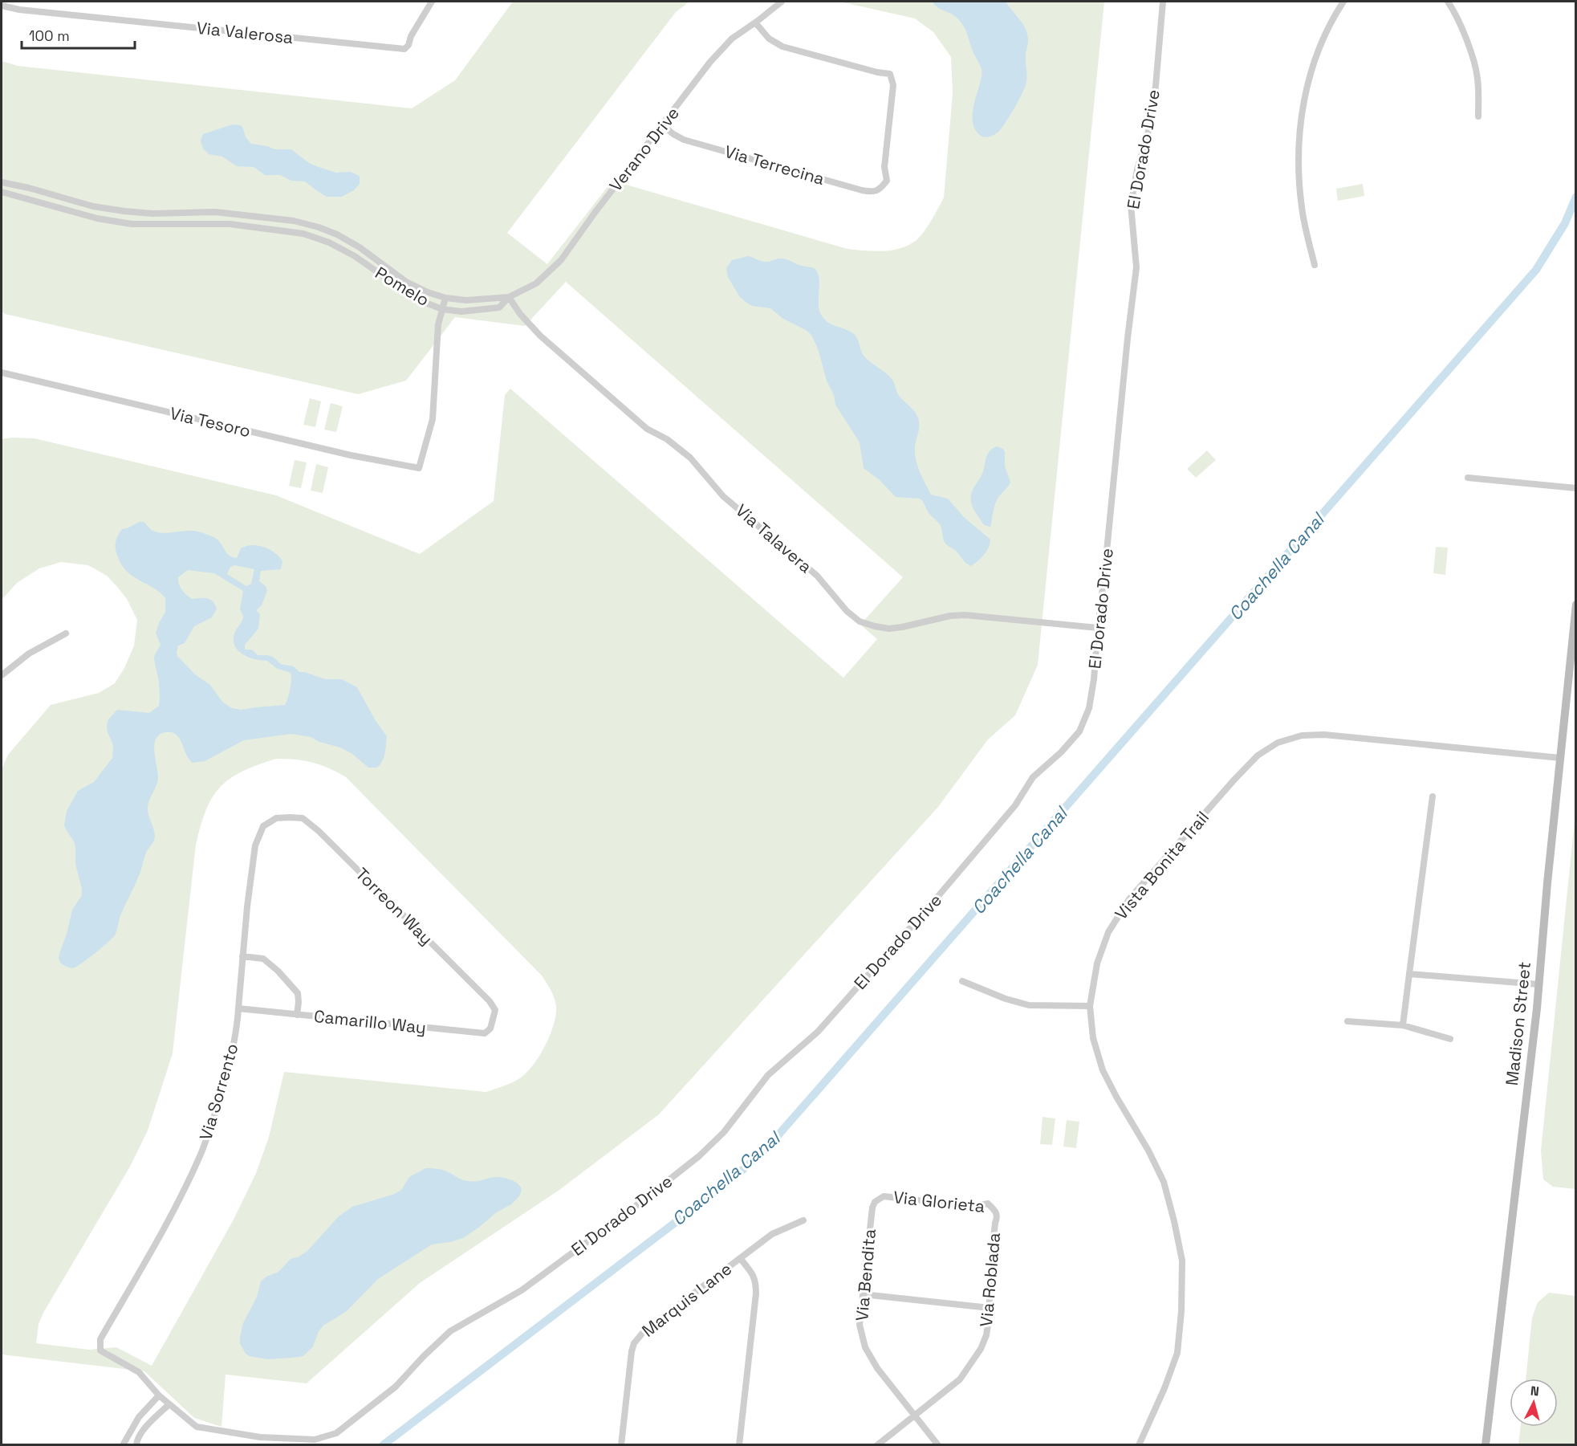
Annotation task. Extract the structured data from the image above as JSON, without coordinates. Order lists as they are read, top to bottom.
{
  "streets": {
    "street": [
      "Via Valerosa",
      "Verano Drive",
      "El Dorado Drive",
      "Via Terrecina",
      "Pomelo",
      "Via Tesoro",
      "Via Talavera",
      "Vista Bonita Trail",
      "Torreon Way",
      "Camarillo Way",
      "Madison Street",
      "Via Sorrento",
      "Via Glorieta",
      "Via Bendita",
      "Via Roblada",
      "Marquis Lane"
    ]
  },
  "crossings": [
    ["Verano Drive", "Via Terrecina"],
    ["Verano Drive", "Pomelo"],
    ["Verano Drive", "Via Talavera"],
    ["El Dorado Drive", "Via Talavera"],
    ["El Dorado Drive", "Via Sorrento"],
    ["Pomelo", "Via Tesoro"],
    ["Pomelo", "Via Talavera"],
    ["Vista Bonita Trail", "Madison Street"],
    ["Torreon Way", "Camarillo Way"],
    ["Torreon Way", "Via Sorrento"],
    ["Camarillo Way", "Via Sorrento"],
    ["Via Glorieta", "Via Bendita"],
    ["Via Glorieta", "Via Roblada"],
    ["Via Bendita", "Via Roblada"]
  ],
  "water": ["Coachella Canal"],
  "scale_bar": "100 m",
  "north": "top"
}
